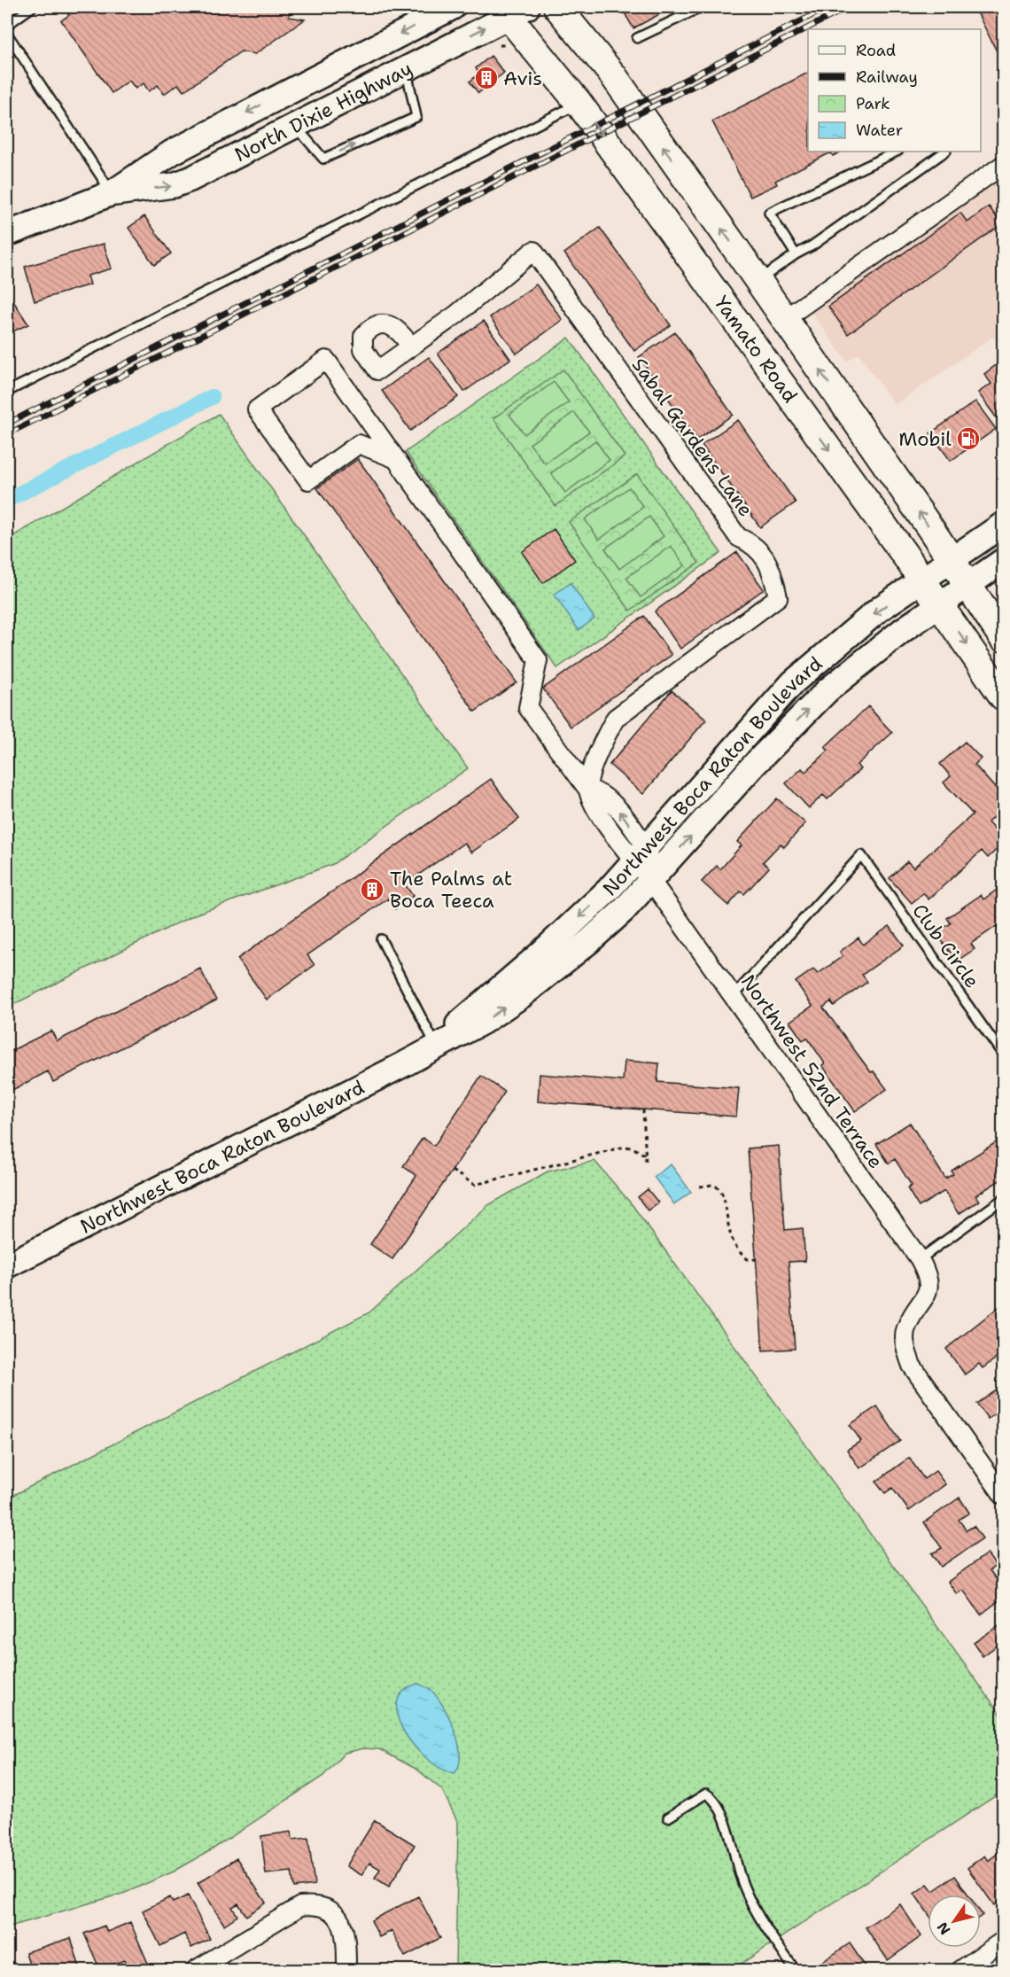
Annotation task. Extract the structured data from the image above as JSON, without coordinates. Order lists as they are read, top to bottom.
{
  "streets": {
    "main road": ["Yamato Road"],
    "street": [
      "North Dixie Highway",
      "Sabal Gardens Lane",
      "Northwest Boca Raton Boulevard",
      "Northwest 52nd Terrace"
    ],
    "lane": ["Club Circle"]
  },
  "crossings": [
    ["North Dixie Highway", "Yamato Road"],
    ["Yamato Road", "Northwest Boca Raton Boulevard"],
    ["Northwest Boca Raton Boulevard", "Northwest 52nd Terrace"],
    ["Club Circle", "Northwest 52nd Terrace"]
  ],
  "places": {
    "building": ["Avis", "The Palms at Boca Teeca"],
    "fuel station": ["Mobil"]
  },
  "legend": [
    "Road",
    "Railway",
    "Park",
    "Water"
  ],
  "north": "bottom left"
}
